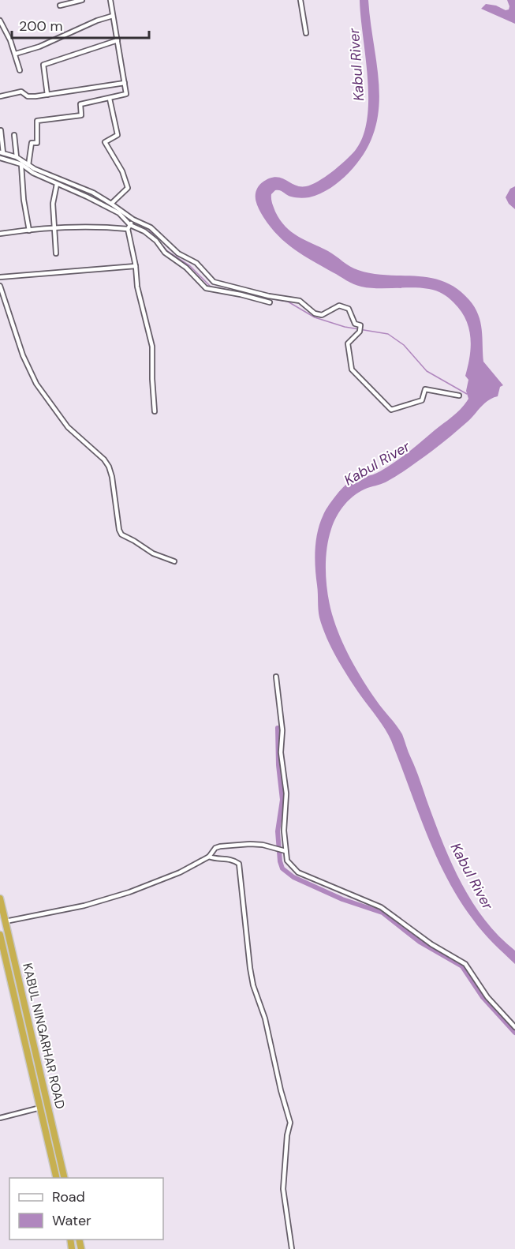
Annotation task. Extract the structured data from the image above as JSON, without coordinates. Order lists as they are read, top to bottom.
{
  "streets": {
    "highway": ["KABUL NINGARHAR ROAD"]
  },
  "water": ["Kabul River"],
  "legend": ["Road", "Water"],
  "scale_bar": "200 m"
}
